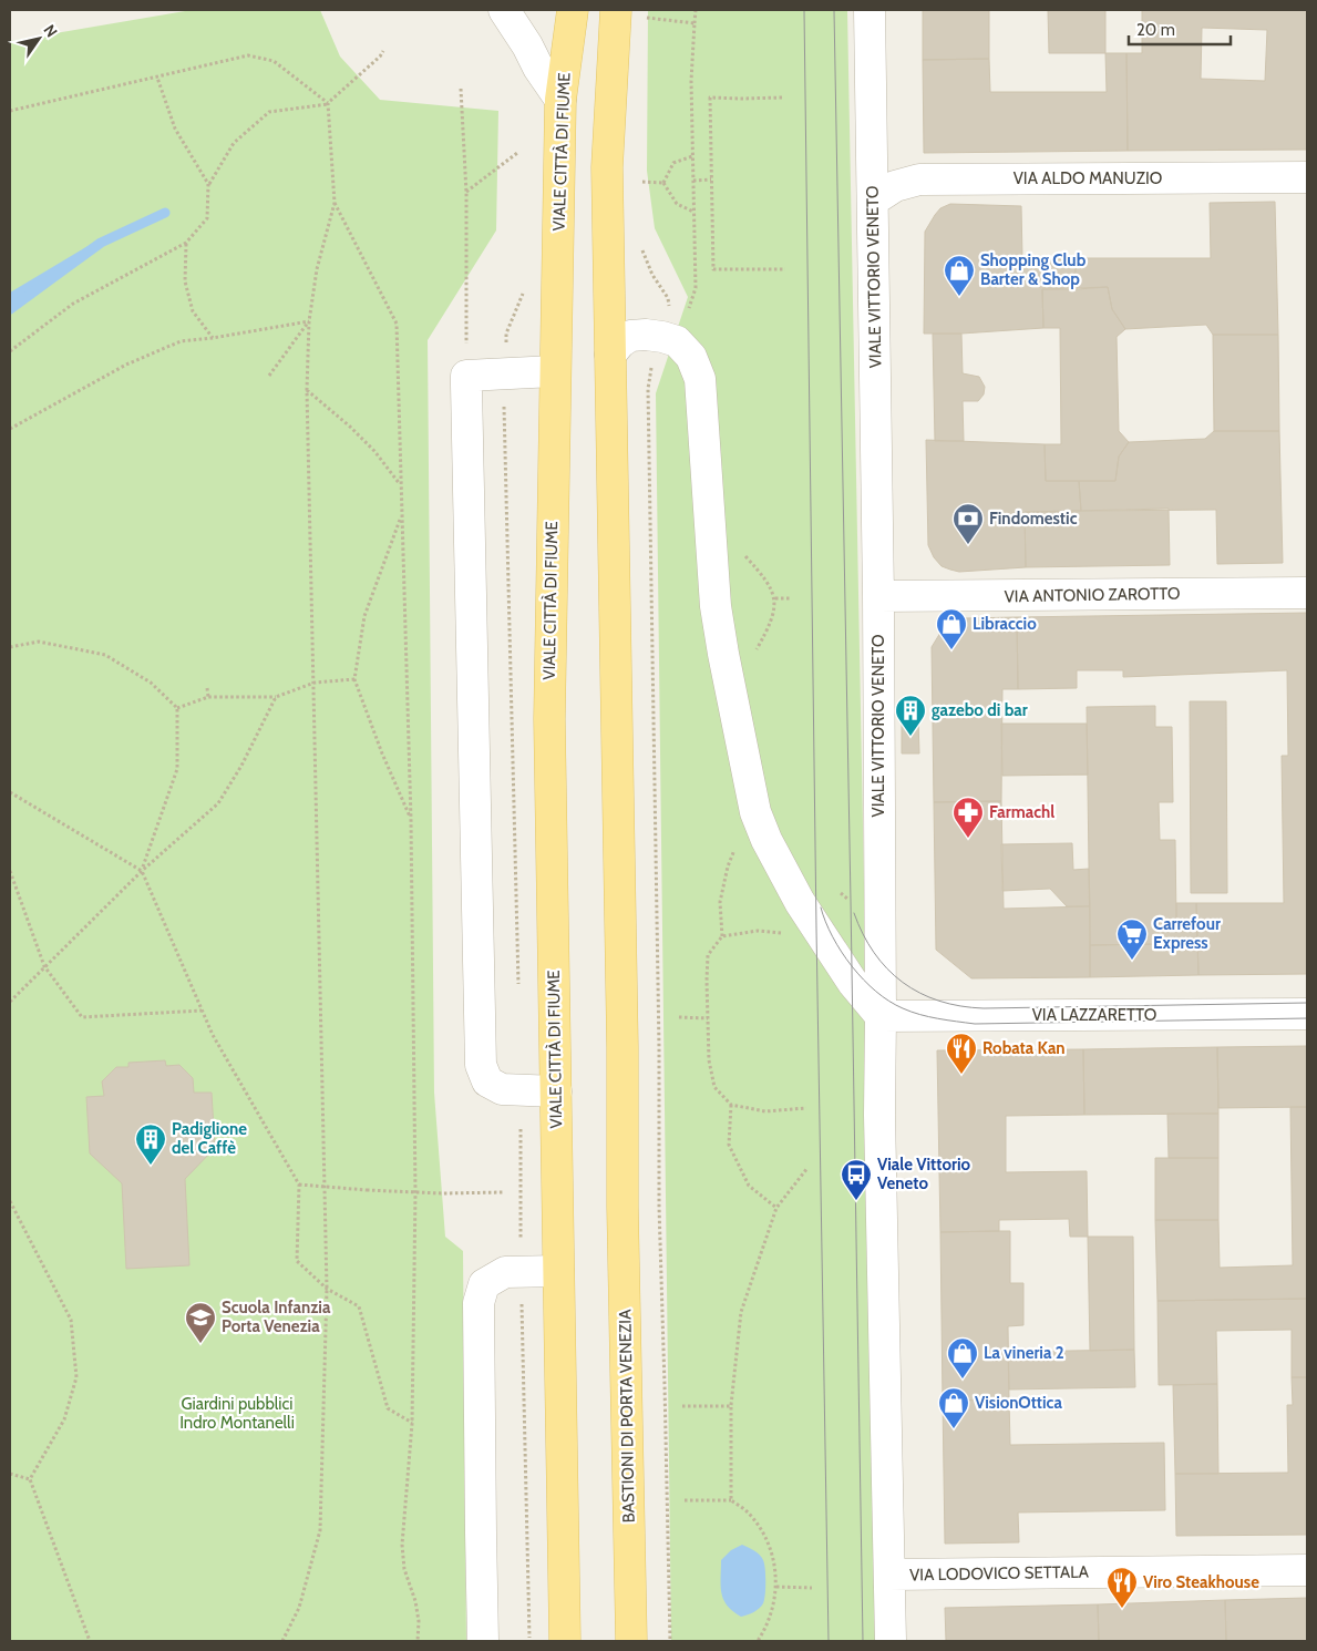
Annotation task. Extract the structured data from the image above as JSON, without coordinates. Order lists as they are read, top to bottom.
{
  "streets": {
    "main road": ["VIALE CITTÀ DI FIUME", "BASTIONI DI PORTA VENEZIA"],
    "street": [
      "VIA ALDO MANUZIO",
      "VIALE VITTORIO VENETO",
      "VIA ANTONIO ZAROTTO",
      "VIA LAZZARETTO",
      "VIA LODOVICO SETTALA"
    ]
  },
  "crossings": [
    ["VIA ALDO MANUZIO", "VIALE VITTORIO VENETO"],
    ["VIALE VITTORIO VENETO", "VIA ANTONIO ZAROTTO"],
    ["VIALE VITTORIO VENETO", "VIA LAZZARETTO"],
    ["VIALE VITTORIO VENETO", "VIA LODOVICO SETTALA"]
  ],
  "parks": ["Giardini pubblici Indro Montanelli"],
  "places": {
    "shop": [
      "Shopping Club Barter & Shop",
      "Libraccio",
      "La vineria 2",
      "VisionOttica"
    ],
    "bank": ["Findomestic"],
    "building": ["gazebo di bar", "Padiglione del Caffè"],
    "pharmacy": ["Farmachl"],
    "supermarket": ["Carrefour Express"],
    "restaurant": ["Robata Kan", "Viro Steakhouse"],
    "bus stop": ["Viale Vittorio Veneto"],
    "school or university": ["Scuola Infanzia Porta Venezia"]
  },
  "scale_bar": "20 m",
  "north": "top right"
}
